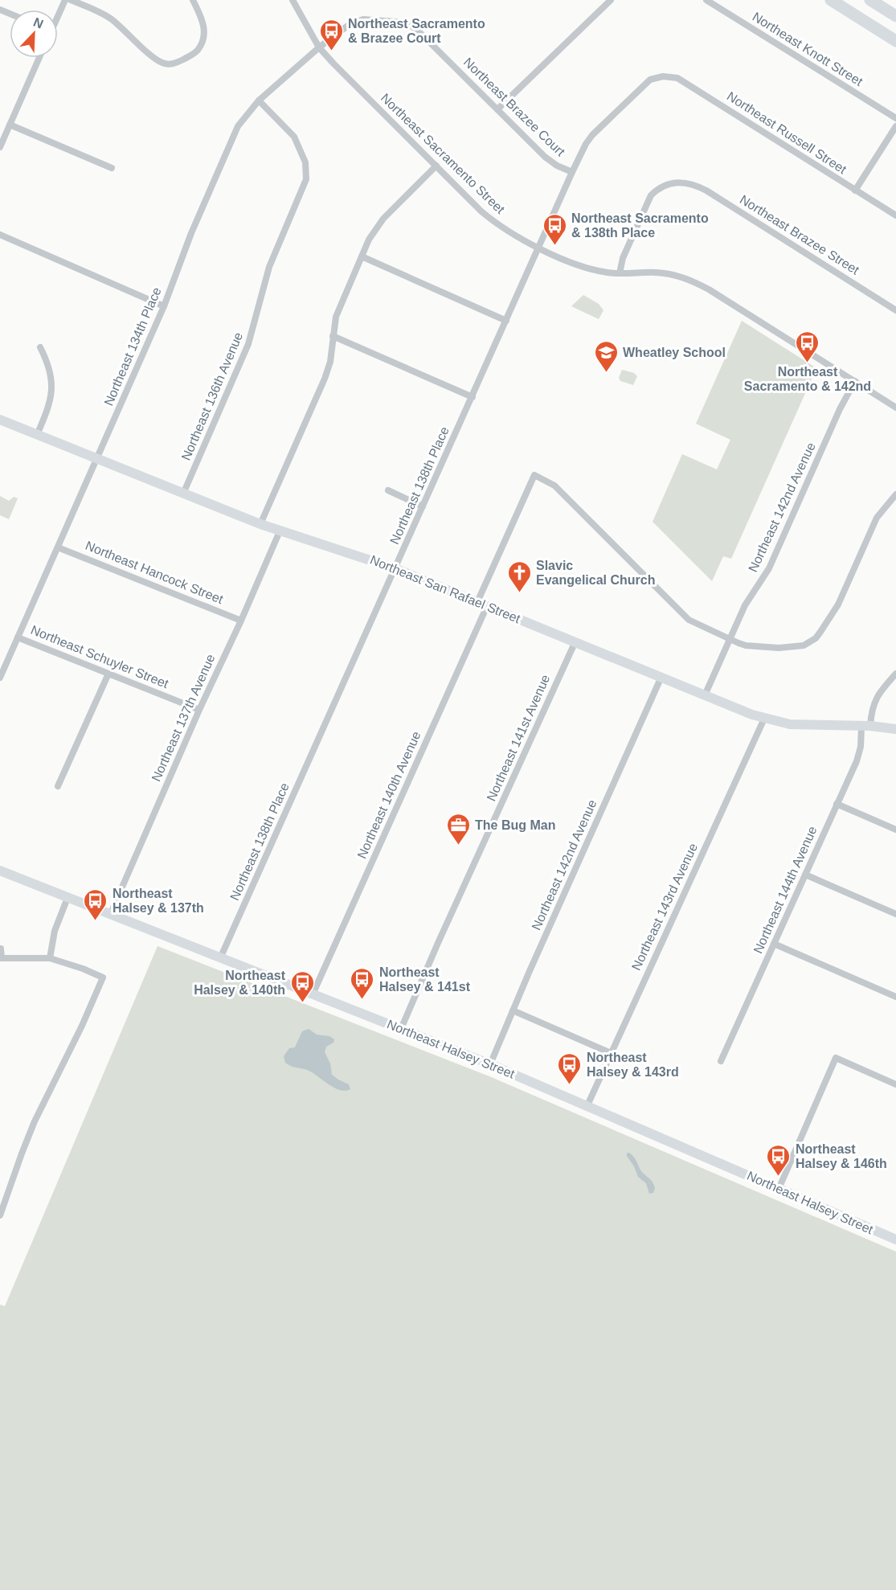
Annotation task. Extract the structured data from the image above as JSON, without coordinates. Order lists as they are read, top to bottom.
{
  "streets": {
    "main road": ["Northeast San Rafael Street", "Northeast Halsey Street"],
    "street": [
      "Northeast Knott Street",
      "Northeast Brazee Court",
      "Northeast Russell Street",
      "Northeast Sacramento Street",
      "Northeast Brazee Street",
      "Northeast 134th Place",
      "Northeast 136th Avenue",
      "Northeast 138th Place",
      "Northeast 142nd Avenue",
      "Northeast Hancock Street",
      "Northeast Schuyler Street",
      "Northeast 137th Avenue",
      "Northeast 141st Avenue",
      "Northeast 140th Avenue",
      "Northeast 144th Avenue",
      "Northeast 143rd Avenue"
    ]
  },
  "crossings": [
    ["Northeast Brazee Court", "Northeast Sacramento Street"],
    ["Northeast Brazee Court", "Northeast 134th Place"],
    ["Northeast Brazee Court", "Northeast 138th Place"],
    ["Northeast Russell Street", "Northeast 138th Place"],
    ["Northeast Sacramento Street", "Northeast Brazee Street"],
    ["Northeast Sacramento Street", "Northeast 134th Place"],
    ["Northeast Sacramento Street", "Northeast 138th Place"],
    ["Northeast Sacramento Street", "Northeast 142nd Avenue"],
    ["Northeast 134th Place", "Northeast 136th Avenue"],
    ["Northeast 134th Place", "Northeast Hancock Street"],
    ["Northeast 134th Place", "Northeast San Rafael Street"],
    ["Northeast 134th Place", "Northeast Schuyler Street"],
    ["Northeast 136th Avenue", "Northeast San Rafael Street"],
    ["Northeast 138th Place", "Northeast San Rafael Street"],
    ["Northeast 138th Place", "Northeast Halsey Street"],
    ["Northeast 142nd Avenue", "Northeast San Rafael Street"],
    ["Northeast 142nd Avenue", "Northeast Halsey Street"],
    ["Northeast Hancock Street", "Northeast 137th Avenue"],
    ["Northeast San Rafael Street", "Northeast 137th Avenue"],
    ["Northeast San Rafael Street", "Northeast 141st Avenue"],
    ["Northeast San Rafael Street", "Northeast 140th Avenue"],
    ["Northeast San Rafael Street", "Northeast 144th Avenue"],
    ["Northeast San Rafael Street", "Northeast 143rd Avenue"],
    ["Northeast Schuyler Street", "Northeast 137th Avenue"],
    ["Northeast 137th Avenue", "Northeast Halsey Street"],
    ["Northeast 141st Avenue", "Northeast Halsey Street"],
    ["Northeast 140th Avenue", "Northeast Halsey Street"],
    ["Northeast 143rd Avenue", "Northeast Halsey Street"]
  ],
  "places": {
    "bus stop": [
      "Northeast Sacramento & Brazee Court",
      "Northeast Sacramento & 138th Place",
      "Northeast Sacramento & 142nd",
      "Northeast Halsey & 137th",
      "Northeast Halsey & 141st",
      "Northeast Halsey & 140th",
      "Northeast Halsey & 143rd",
      "Northeast Halsey & 146th"
    ],
    "school or university": ["Wheatley School"],
    "church": ["Slavic Evangelical Church"],
    "office": ["The Bug Man"]
  },
  "north": "top right"
}
